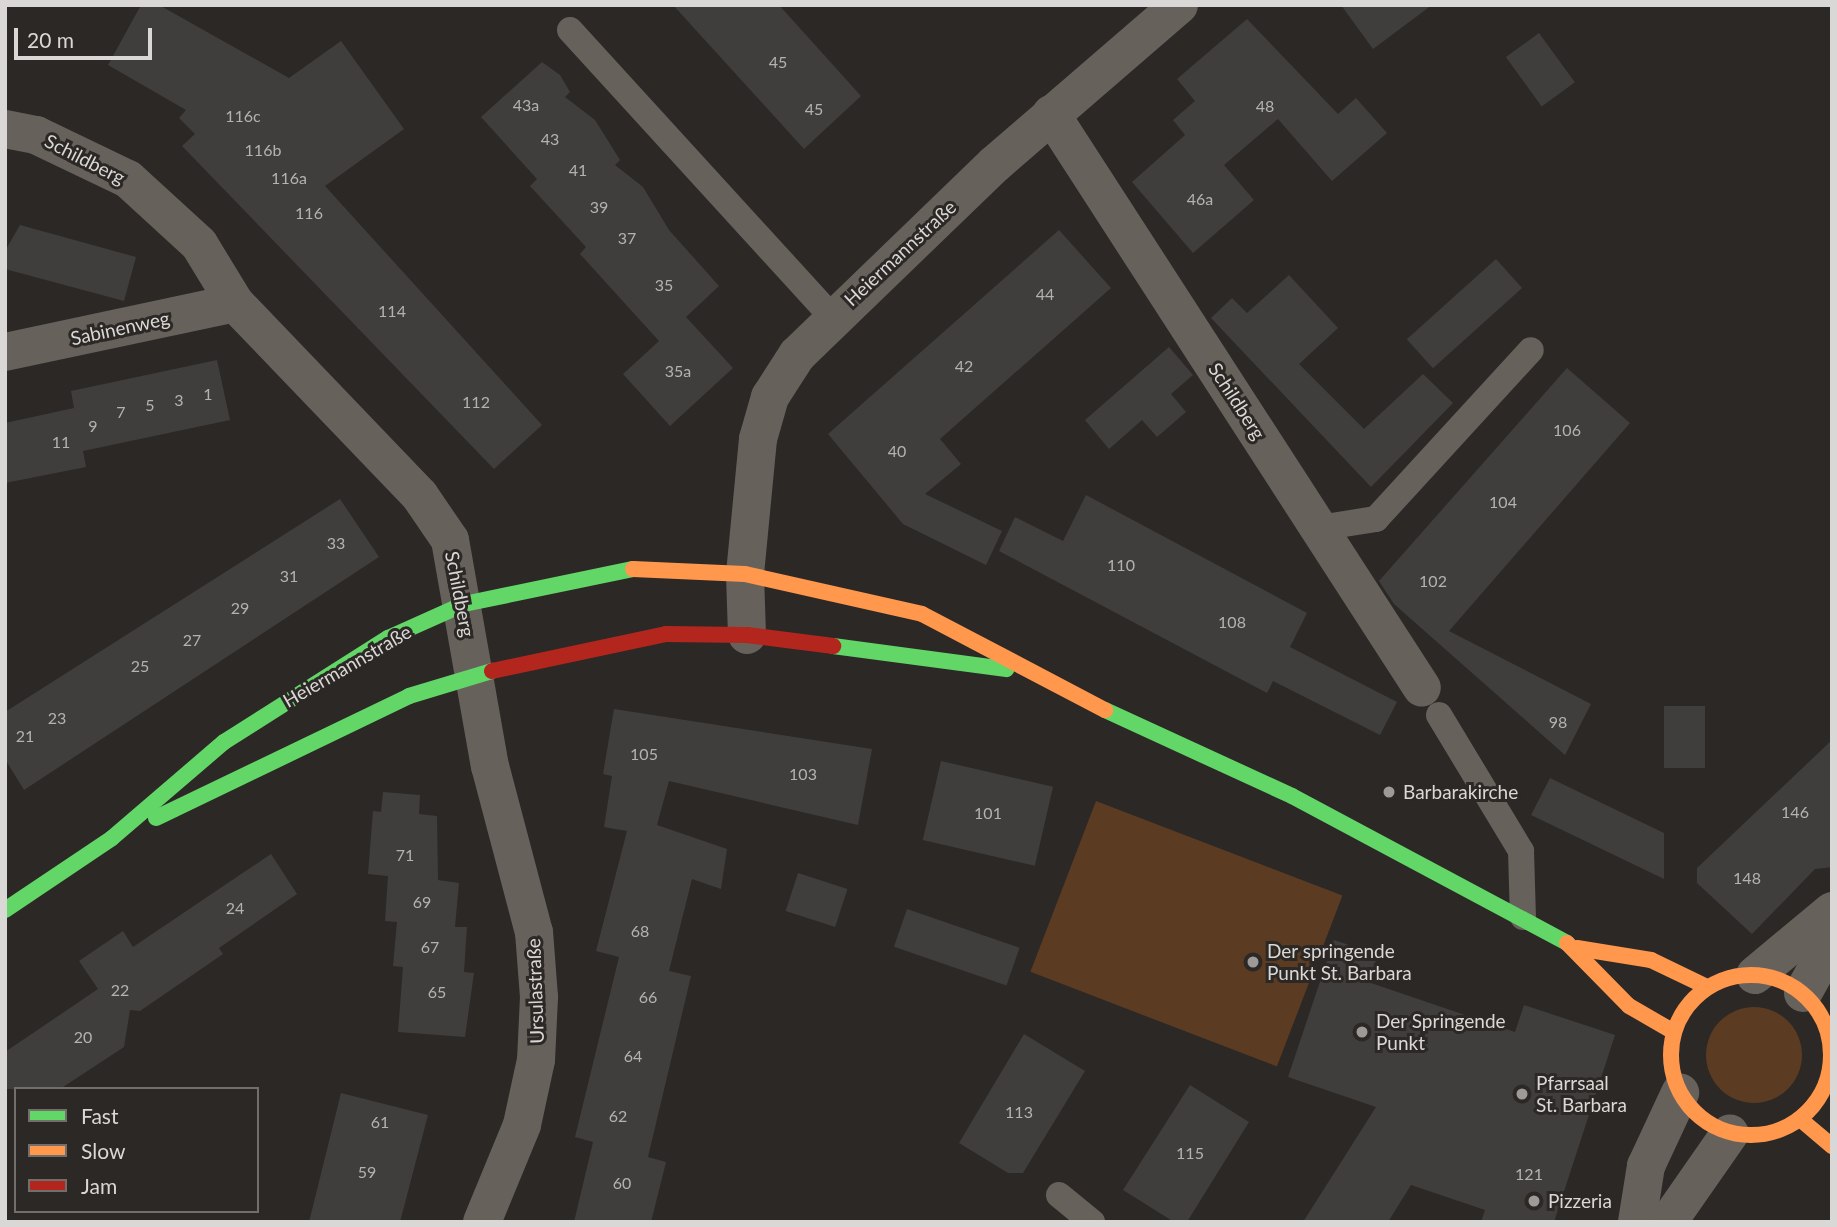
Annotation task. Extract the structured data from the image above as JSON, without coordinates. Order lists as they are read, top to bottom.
{
  "streets": {
    "street": [
      "Schildberg",
      "Heiermannstraße",
      "Sabinenweg",
      "Ursulastraße"
    ]
  },
  "crossings": [
    ["Schildberg", "Heiermannstraße"],
    ["Schildberg", "Sabinenweg"],
    ["Schildberg", "Ursulastraße"],
    ["Heiermannstraße", "Ursulastraße"]
  ],
  "places": [
    "Barbarakirche",
    "Der springende Punkt St. Barbara",
    "Der Springende Punkt",
    "Pfarrsaal St. Barbara",
    "Pizzeria"
  ],
  "house_numbers": [
    "45",
    "43a",
    "48",
    "45",
    "116c",
    "43",
    "116b",
    "41",
    "116a",
    "46a",
    "39",
    "116",
    "37",
    "35",
    "44",
    "114",
    "42",
    "35a",
    "1",
    "3",
    "112",
    "5",
    "7",
    "9",
    "106",
    "11",
    "40",
    "104",
    "33",
    "110",
    "31",
    "102",
    "29",
    "108",
    "27",
    "25",
    "23",
    "98",
    "21",
    "105",
    "103",
    "146",
    "101",
    "71",
    "148",
    "69",
    "24",
    "68",
    "67",
    "22",
    "65",
    "66",
    "20",
    "64",
    "113",
    "62",
    "61",
    "115",
    "59",
    "121",
    "60"
  ],
  "legend": ["Fast", "Slow", "Jam"],
  "scale_bar": "20 m"
}
